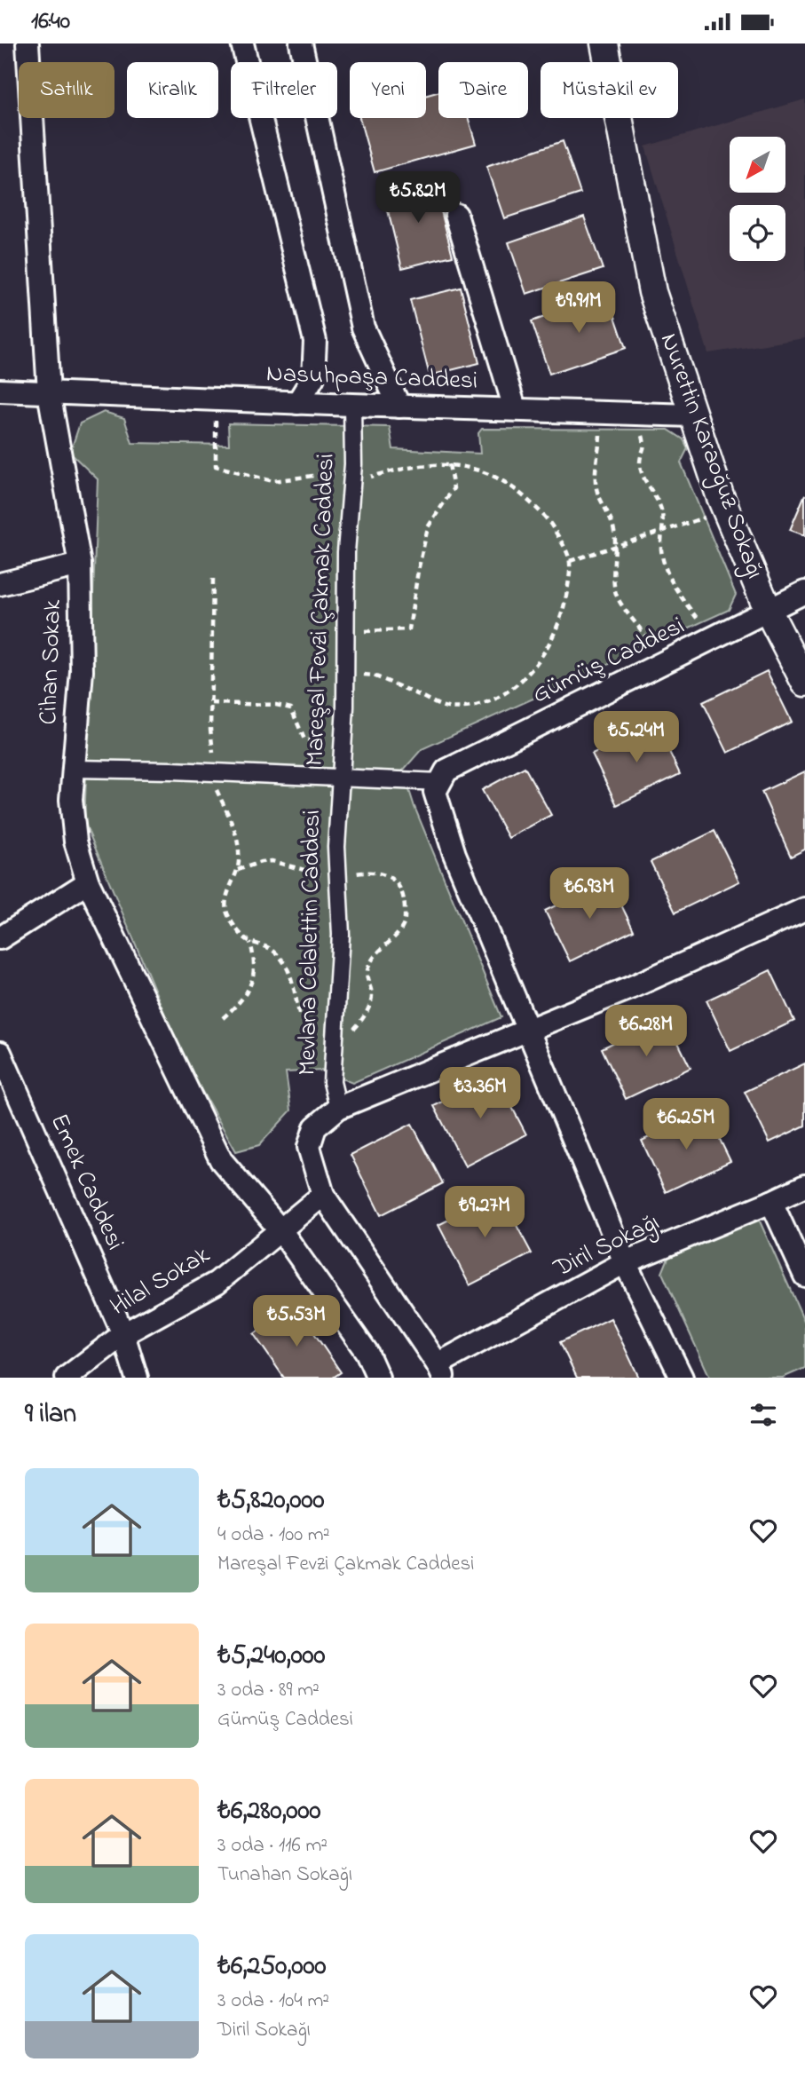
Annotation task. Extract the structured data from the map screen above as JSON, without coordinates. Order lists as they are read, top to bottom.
{
  "streets": {
    "street": [
      "Nasuhpaşa Caddesi",
      "Nurettin Karaoğuz Sokağı",
      "Mareşal Fevzi Çakmak Caddesi",
      "Gümüş Caddesi",
      "Cihan Sokak",
      "Mevlana Celalettin Caddesi",
      "Emek Caddesi",
      "Diril Sokağı",
      "Hilal Sokak"
    ]
  },
  "crossings": [
    ["Nasuhpaşa Caddesi", "Nurettin Karaoğuz Sokağı"],
    ["Nasuhpaşa Caddesi", "Mareşal Fevzi Çakmak Caddesi"],
    ["Nasuhpaşa Caddesi", "Cihan Sokak"],
    ["Nurettin Karaoğuz Sokağı", "Gümüş Caddesi"],
    ["Mareşal Fevzi Çakmak Caddesi", "Gümüş Caddesi"],
    ["Mareşal Fevzi Çakmak Caddesi", "Mevlana Celalettin Caddesi"],
    ["Cihan Sokak", "Hilal Sokak"],
    ["Emek Caddesi", "Hilal Sokak"]
  ],
  "north": "bottom left",
  "page": {
    "status": "16:40",
    "chip": [
      "Satılık",
      "Kiralık",
      "Filtreler",
      "Yeni",
      "Daire",
      "Müstakil ev"
    ],
    "price": [
      "₺5.82M",
      "₺9.91M",
      "₺5.24M",
      "₺6.93M",
      "₺6.28M",
      "₺3.36M",
      "₺6.25M",
      "₺9.27M",
      "₺5.53M"
    ],
    "heading": "9 ilan",
    "list": [
      {
        "name": "₺5,820,000",
        "note": "4 oda · 100 m² · Mareşal Fevzi Çakmak Caddesi"
      },
      {
        "name": "₺5,240,000",
        "note": "3 oda · 89 m² · Gümüş Caddesi"
      },
      {
        "name": "₺6,280,000",
        "note": "3 oda · 116 m² · Tunahan Sokağı"
      },
      {
        "name": "₺6,250,000",
        "note": "3 oda · 104 m² · Diril Sokağı"
      }
    ]
  }
}
